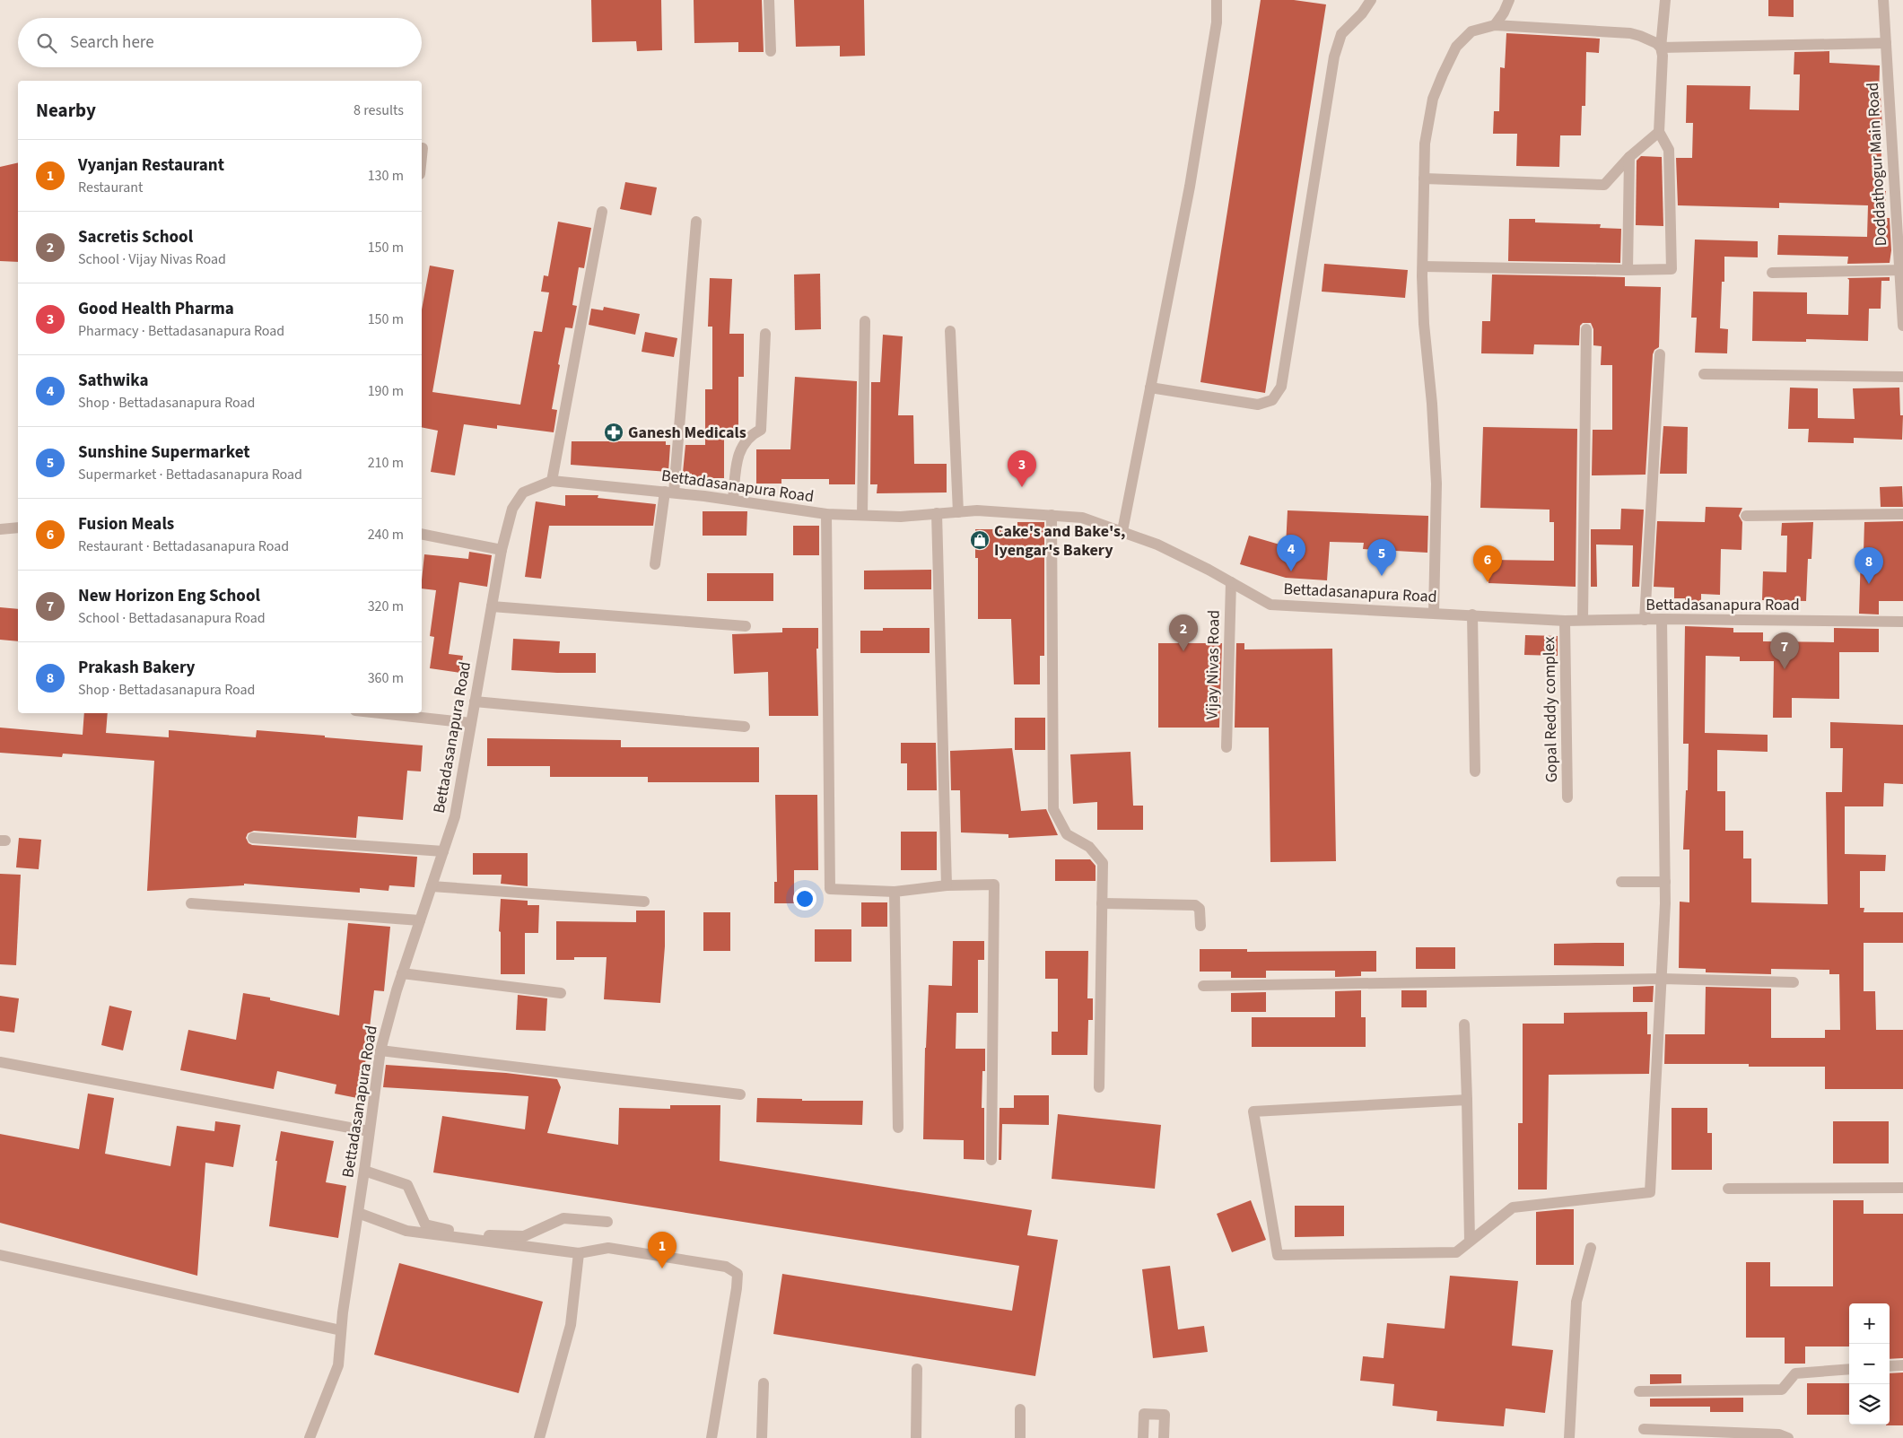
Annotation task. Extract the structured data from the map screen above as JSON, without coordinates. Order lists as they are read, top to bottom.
{
  "streets": {
    "street": [
      "Doddathogur Main Road",
      "Bettadasanapura Road",
      "Vijay Nivas Road",
      "Gopal Reddy complex"
    ]
  },
  "crossings": [
    ["Bettadasanapura Road", "Vijay Nivas Road"],
    ["Bettadasanapura Road", "Gopal Reddy complex"]
  ],
  "places": {
    "pharmacy": ["Ganesh Medicals"],
    "shop": ["Cake's and Bake's, Iyengar's Bakery"]
  },
  "page": {
    "search": "Search here",
    "heading": ["Nearby", "8 results"],
    "list": [
      {
        "mark": "1",
        "name": "Vyanjan Restaurant",
        "note": "Restaurant",
        "value": "130 m"
      },
      {
        "mark": "2",
        "name": "Sacretis School",
        "note": "School · Vijay Nivas Road",
        "value": "150 m"
      },
      {
        "mark": "3",
        "name": "Good Health Pharma",
        "note": "Pharmacy · Bettadasanapura Road",
        "value": "150 m"
      },
      {
        "mark": "4",
        "name": "Sathwika",
        "note": "Shop · Bettadasanapura Road",
        "value": "190 m"
      },
      {
        "mark": "5",
        "name": "Sunshine Supermarket",
        "note": "Supermarket · Bettadasanapura Road",
        "value": "210 m"
      },
      {
        "mark": "6",
        "name": "Fusion Meals",
        "note": "Restaurant · Bettadasanapura Road",
        "value": "240 m"
      },
      {
        "mark": "7",
        "name": "New Horizon Eng School",
        "note": "School · Bettadasanapura Road",
        "value": "320 m"
      },
      {
        "mark": "8",
        "name": "Prakash Bakery",
        "note": "Shop · Bettadasanapura Road",
        "value": "360 m"
      }
    ],
    "pins": [
      "3",
      "4",
      "5",
      "6",
      "8",
      "2",
      "7",
      "1"
    ],
    "map_buttons": ["+", "−"]
  }
}
